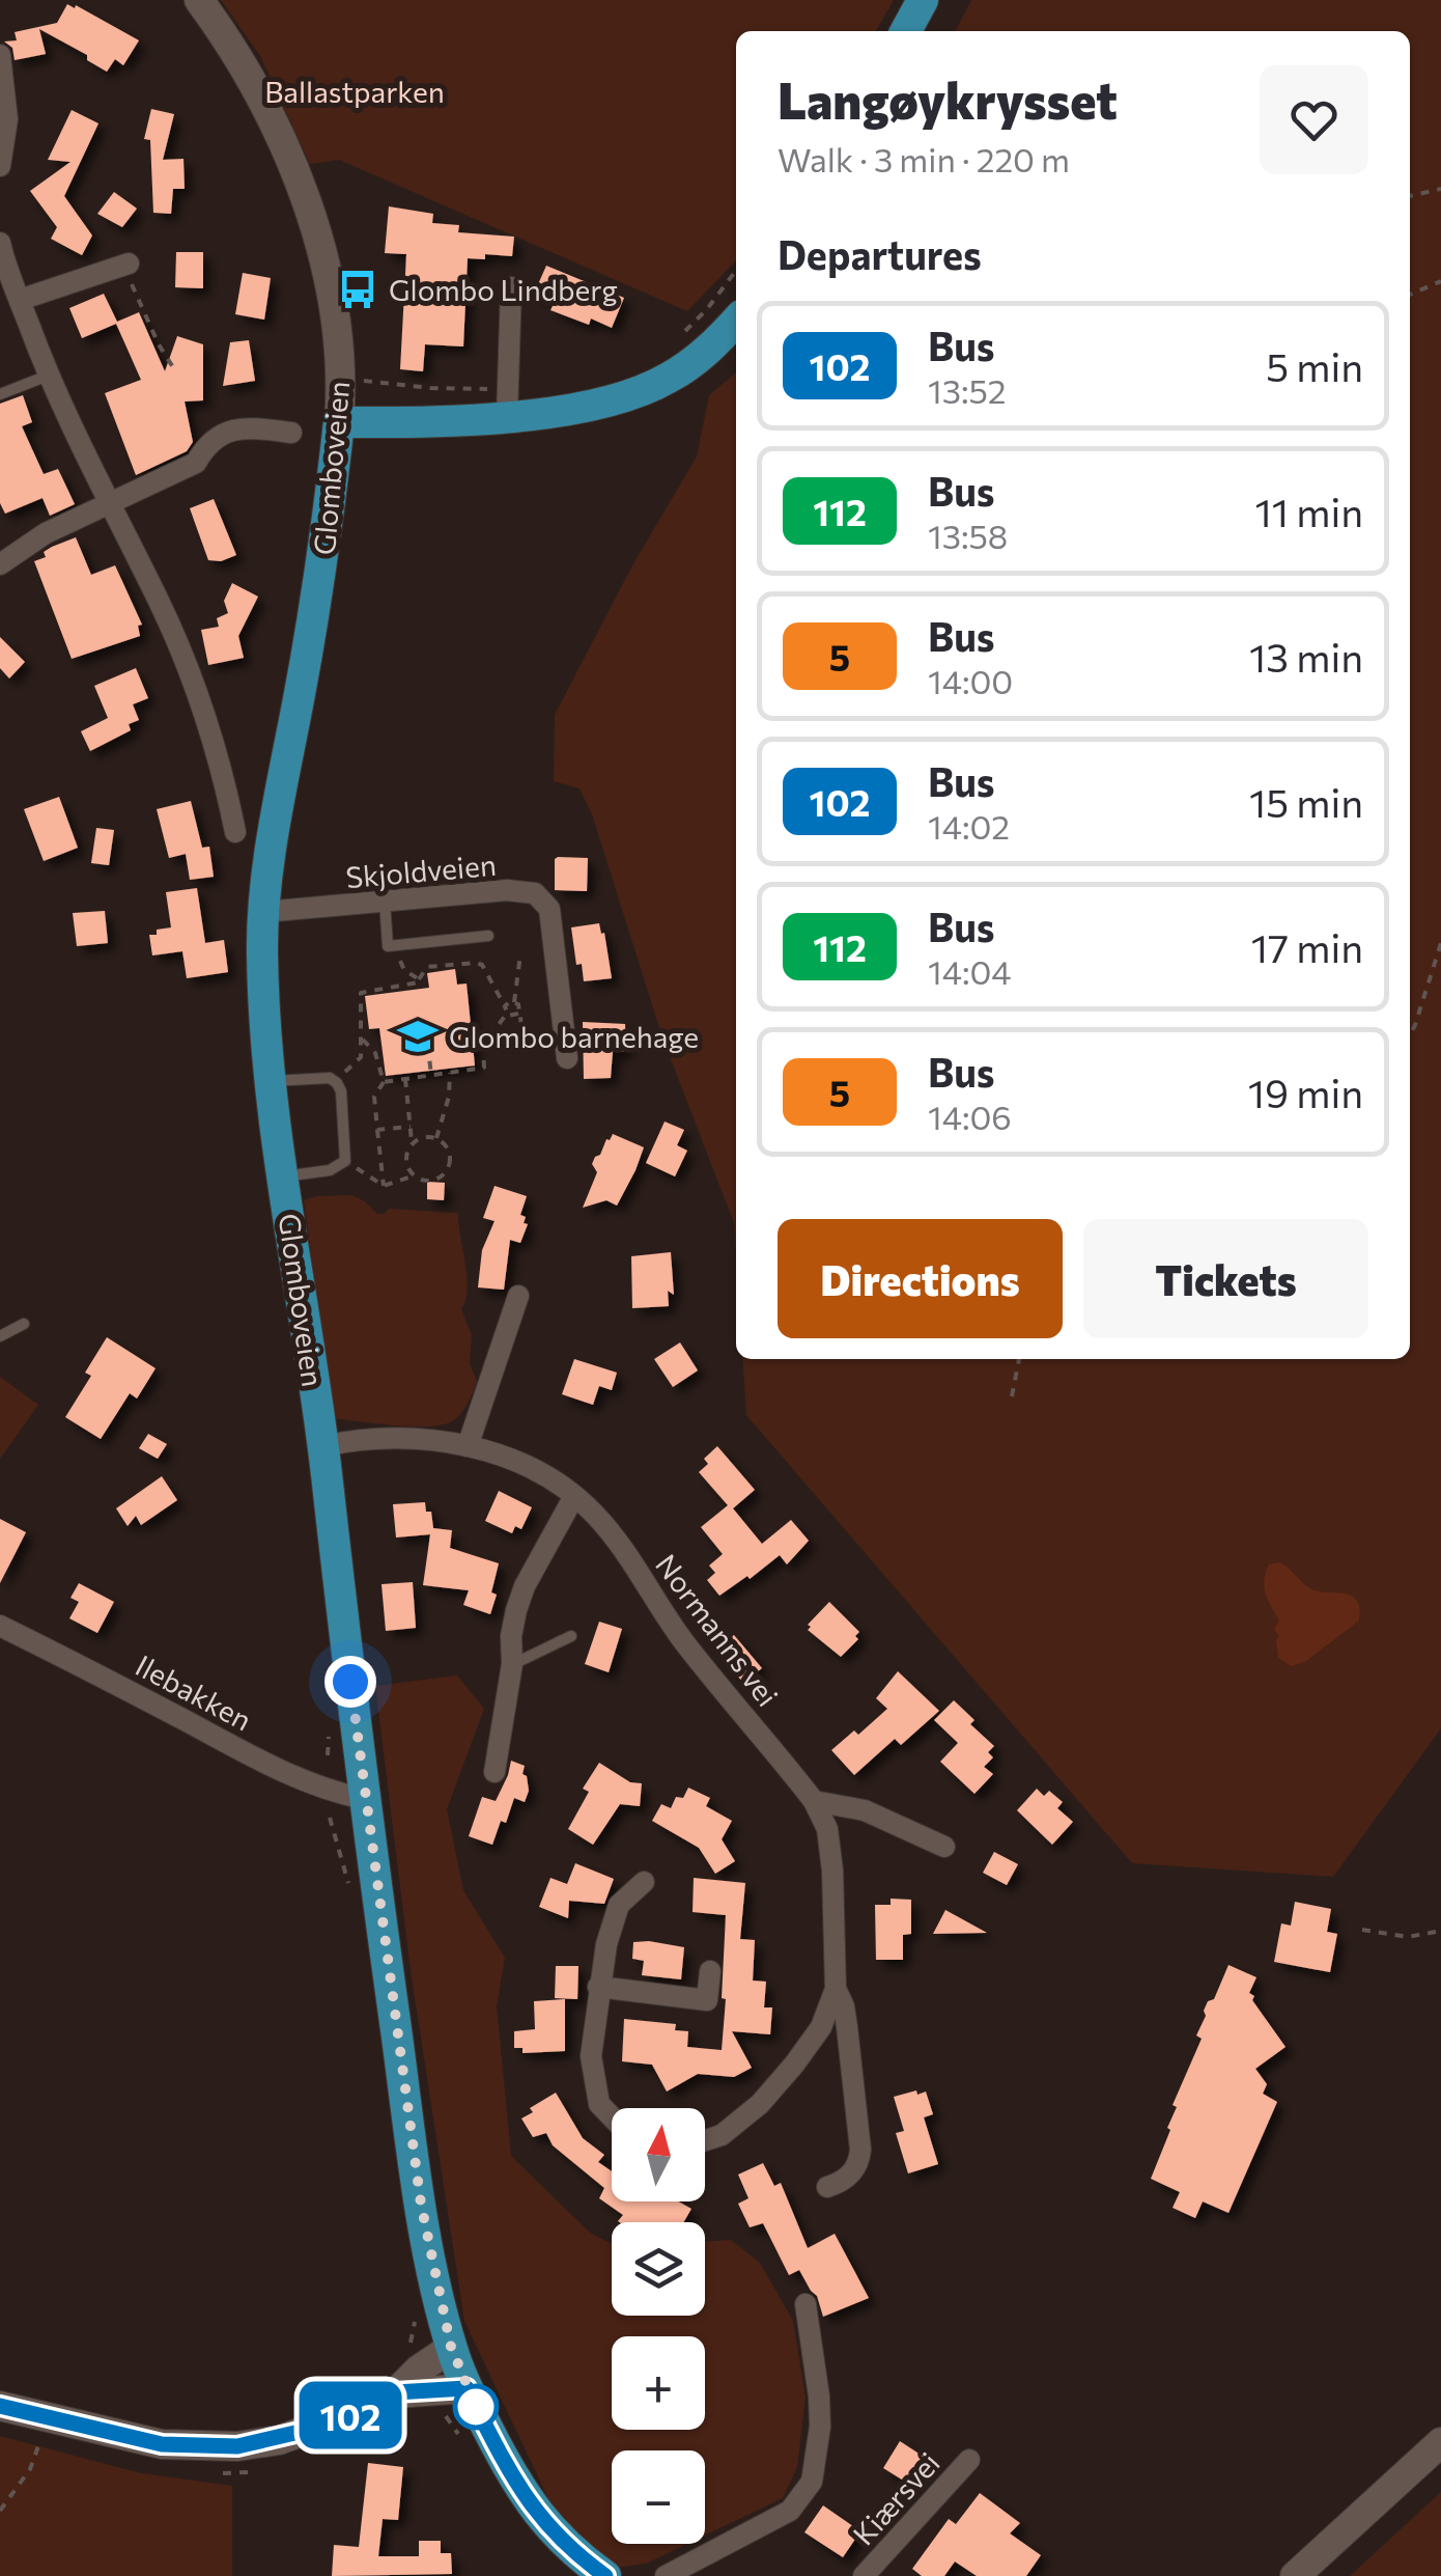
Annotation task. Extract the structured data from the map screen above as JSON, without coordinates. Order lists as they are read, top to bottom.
{
  "streets": {
    "main road": ["Glomboveien"],
    "street": [
      "Skjoldveien",
      "Normanns vei",
      "Ilebakken",
      "Kiærsvei"
    ]
  },
  "crossings": [
    ["Glomboveien", "Skjoldveien"],
    ["Glomboveien", "Normanns vei"],
    ["Glomboveien", "Ilebakken"]
  ],
  "parks": ["Ballastparken"],
  "places": {
    "bus stop": ["Glombo Lindberg"],
    "school or university": ["Glombo barnehage"]
  },
  "lines": ["bus line 102"],
  "north": "top",
  "page": {
    "on_map": "102",
    "heading": [
      ["Langøykrysset", "Walk · 3 min · 220 m"],
      "Departures"
    ],
    "list": [
      {
        "mark": "102",
        "name": "Bus",
        "note": "13:52",
        "value": "5 min"
      },
      {
        "mark": "112",
        "name": "Bus",
        "note": "13:58",
        "value": "11 min"
      },
      {
        "mark": "5",
        "name": "Bus",
        "note": "14:00",
        "value": "13 min"
      },
      {
        "mark": "102",
        "name": "Bus",
        "note": "14:02",
        "value": "15 min"
      },
      {
        "mark": "112",
        "name": "Bus",
        "note": "14:04",
        "value": "17 min"
      },
      {
        "mark": "5",
        "name": "Bus",
        "note": "14:06",
        "value": "19 min"
      }
    ],
    "buttons": ["Directions", "Tickets"],
    "map_buttons": ["+", "−"]
  }
}
